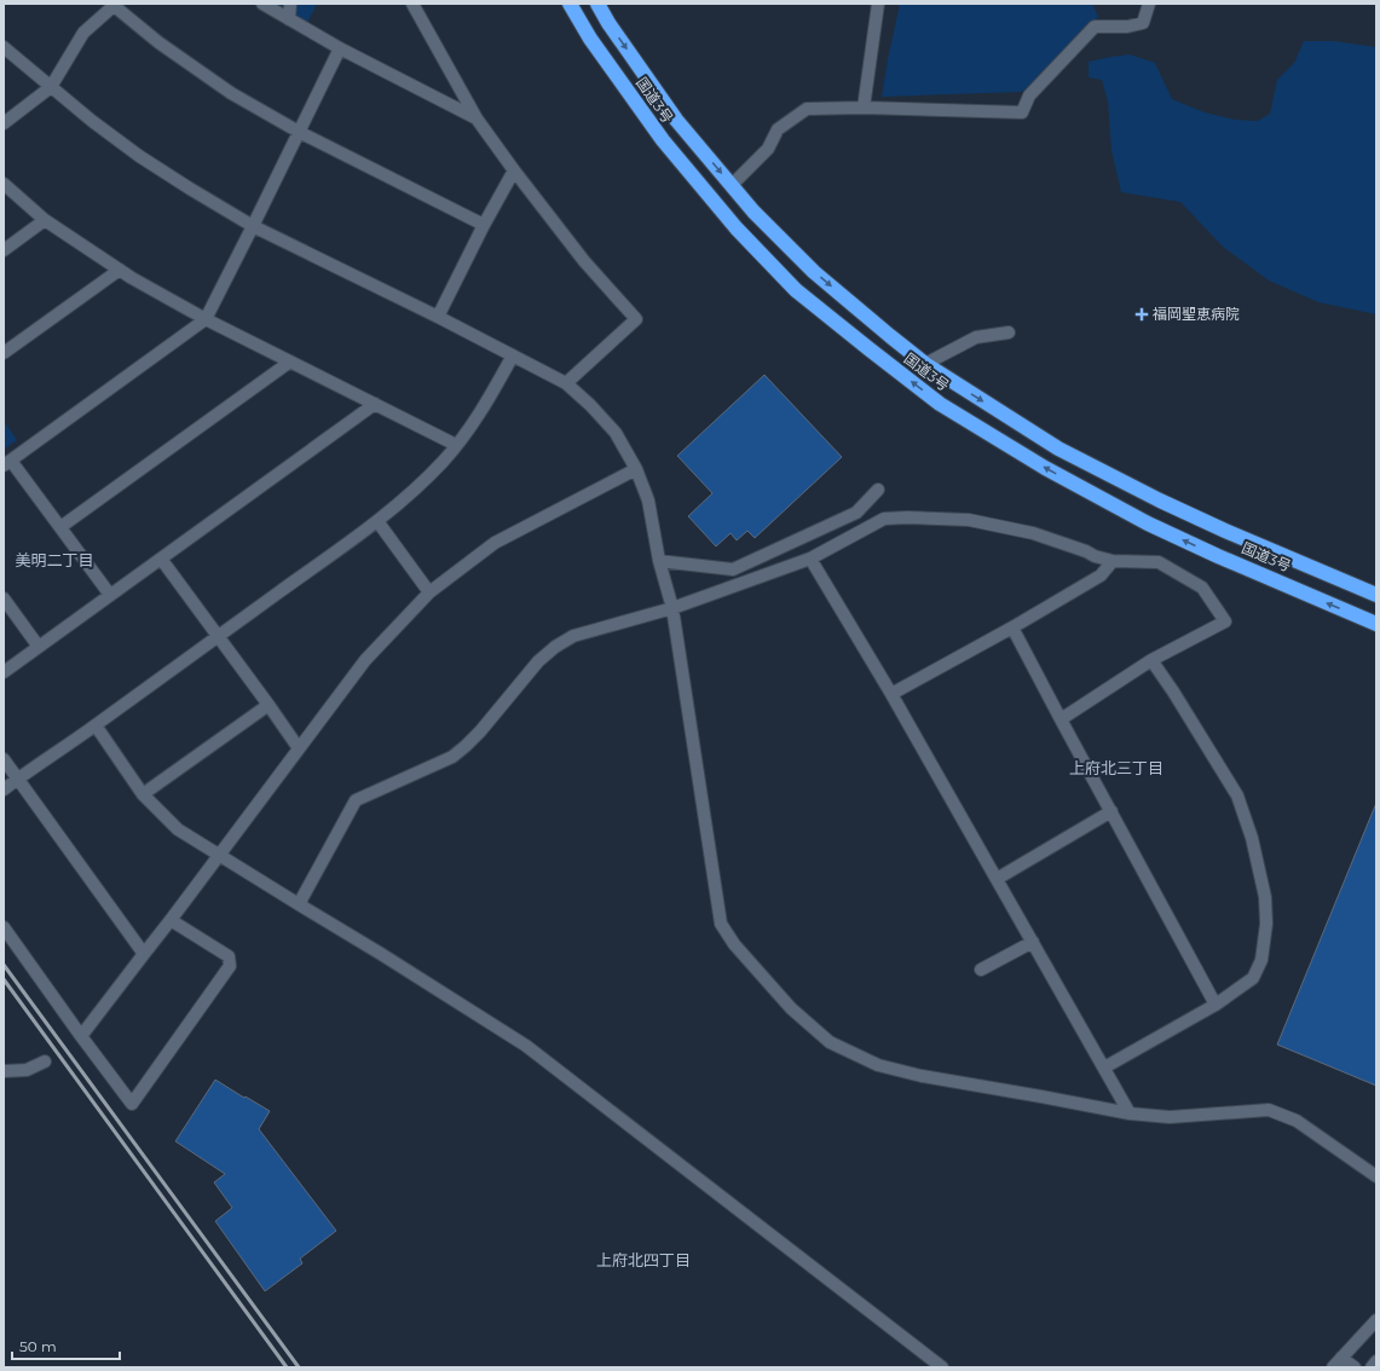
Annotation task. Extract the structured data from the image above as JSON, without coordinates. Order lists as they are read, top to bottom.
{
  "streets": {
    "highway": ["国道3号"]
  },
  "districts": ["美明二丁目", "上府北三丁目", "上府北四丁目"],
  "places": {
    "health": ["福岡聖恵病院"]
  },
  "scale_bar": "50 m"
}
